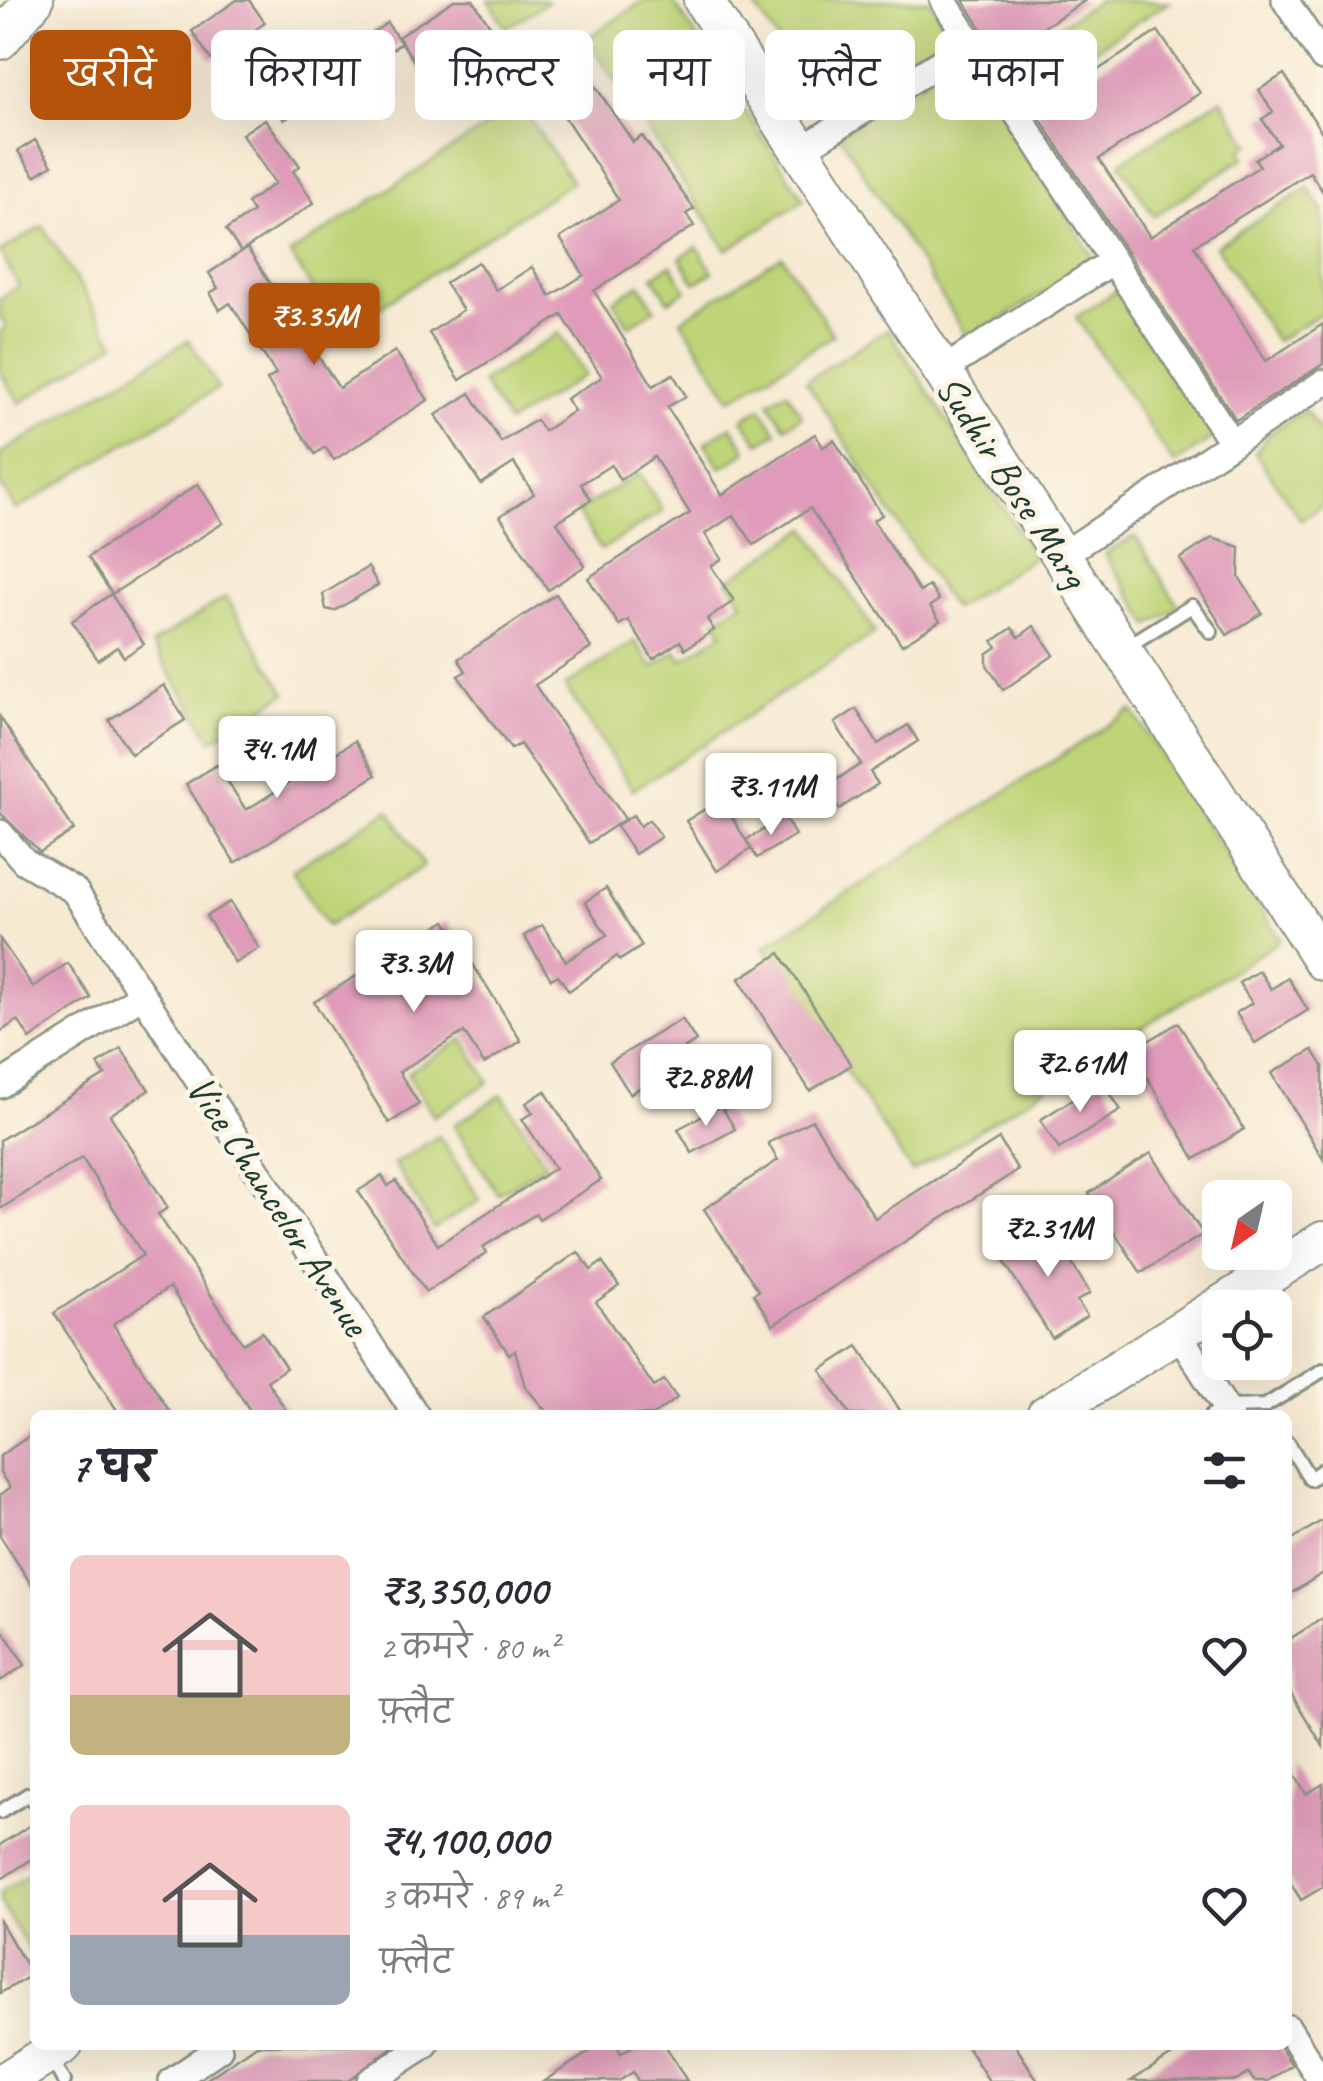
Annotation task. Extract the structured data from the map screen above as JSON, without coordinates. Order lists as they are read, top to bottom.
{
  "streets": {
    "street": ["Sudhir Bose Marg", "Vice Chancelor Avenue"]
  },
  "north": "bottom left",
  "page": {
    "chip": [
      "खरीदें",
      "किराया",
      "फ़िल्टर",
      "नया",
      "फ़्लैट",
      "मकान"
    ],
    "price": [
      "₹3.35M",
      "₹4.1M",
      "₹3.11M",
      "₹3.3M",
      "₹2.61M",
      "₹2.88M",
      "₹2.31M"
    ],
    "heading": "7 घर",
    "list": [
      {
        "name": "₹3,350,000",
        "note": "2 कमरे · 80 m² · फ़्लैट"
      },
      {
        "name": "₹4,100,000",
        "note": "3 कमरे · 89 m² · फ़्लैट"
      }
    ]
  }
}
